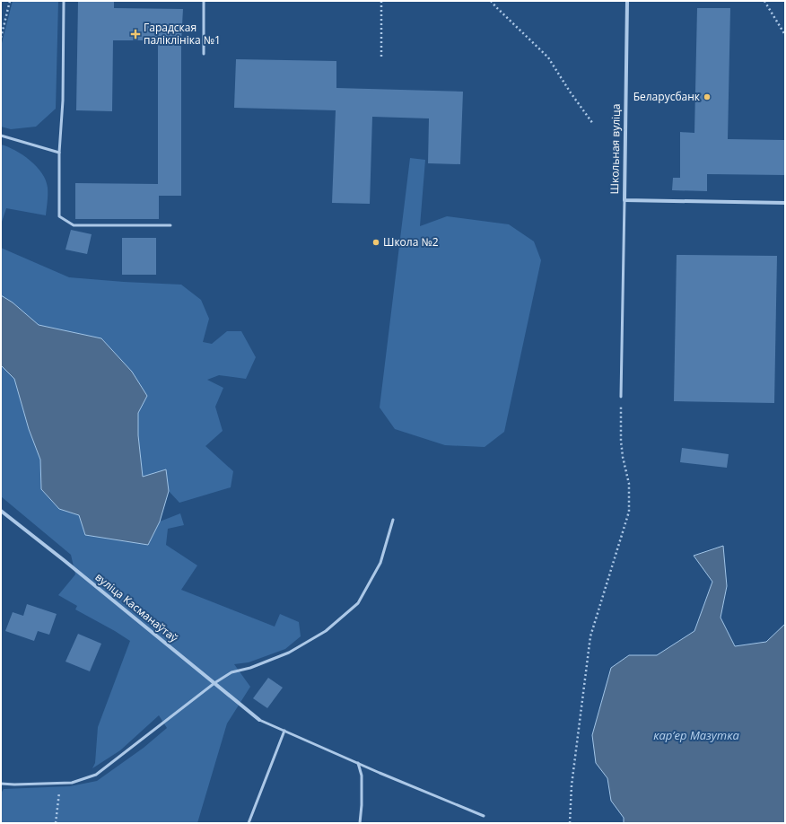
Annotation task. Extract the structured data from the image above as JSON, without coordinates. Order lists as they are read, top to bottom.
{
  "streets": {
    "street": ["Школьная вуліца", "вуліца Касманаўтаў"]
  },
  "water": ["карʼер Мазутка"],
  "places": {
    "health": ["Гарадская паліклініка №1"],
    "other": ["Беларусбанк", "Школа №2"]
  }
}
